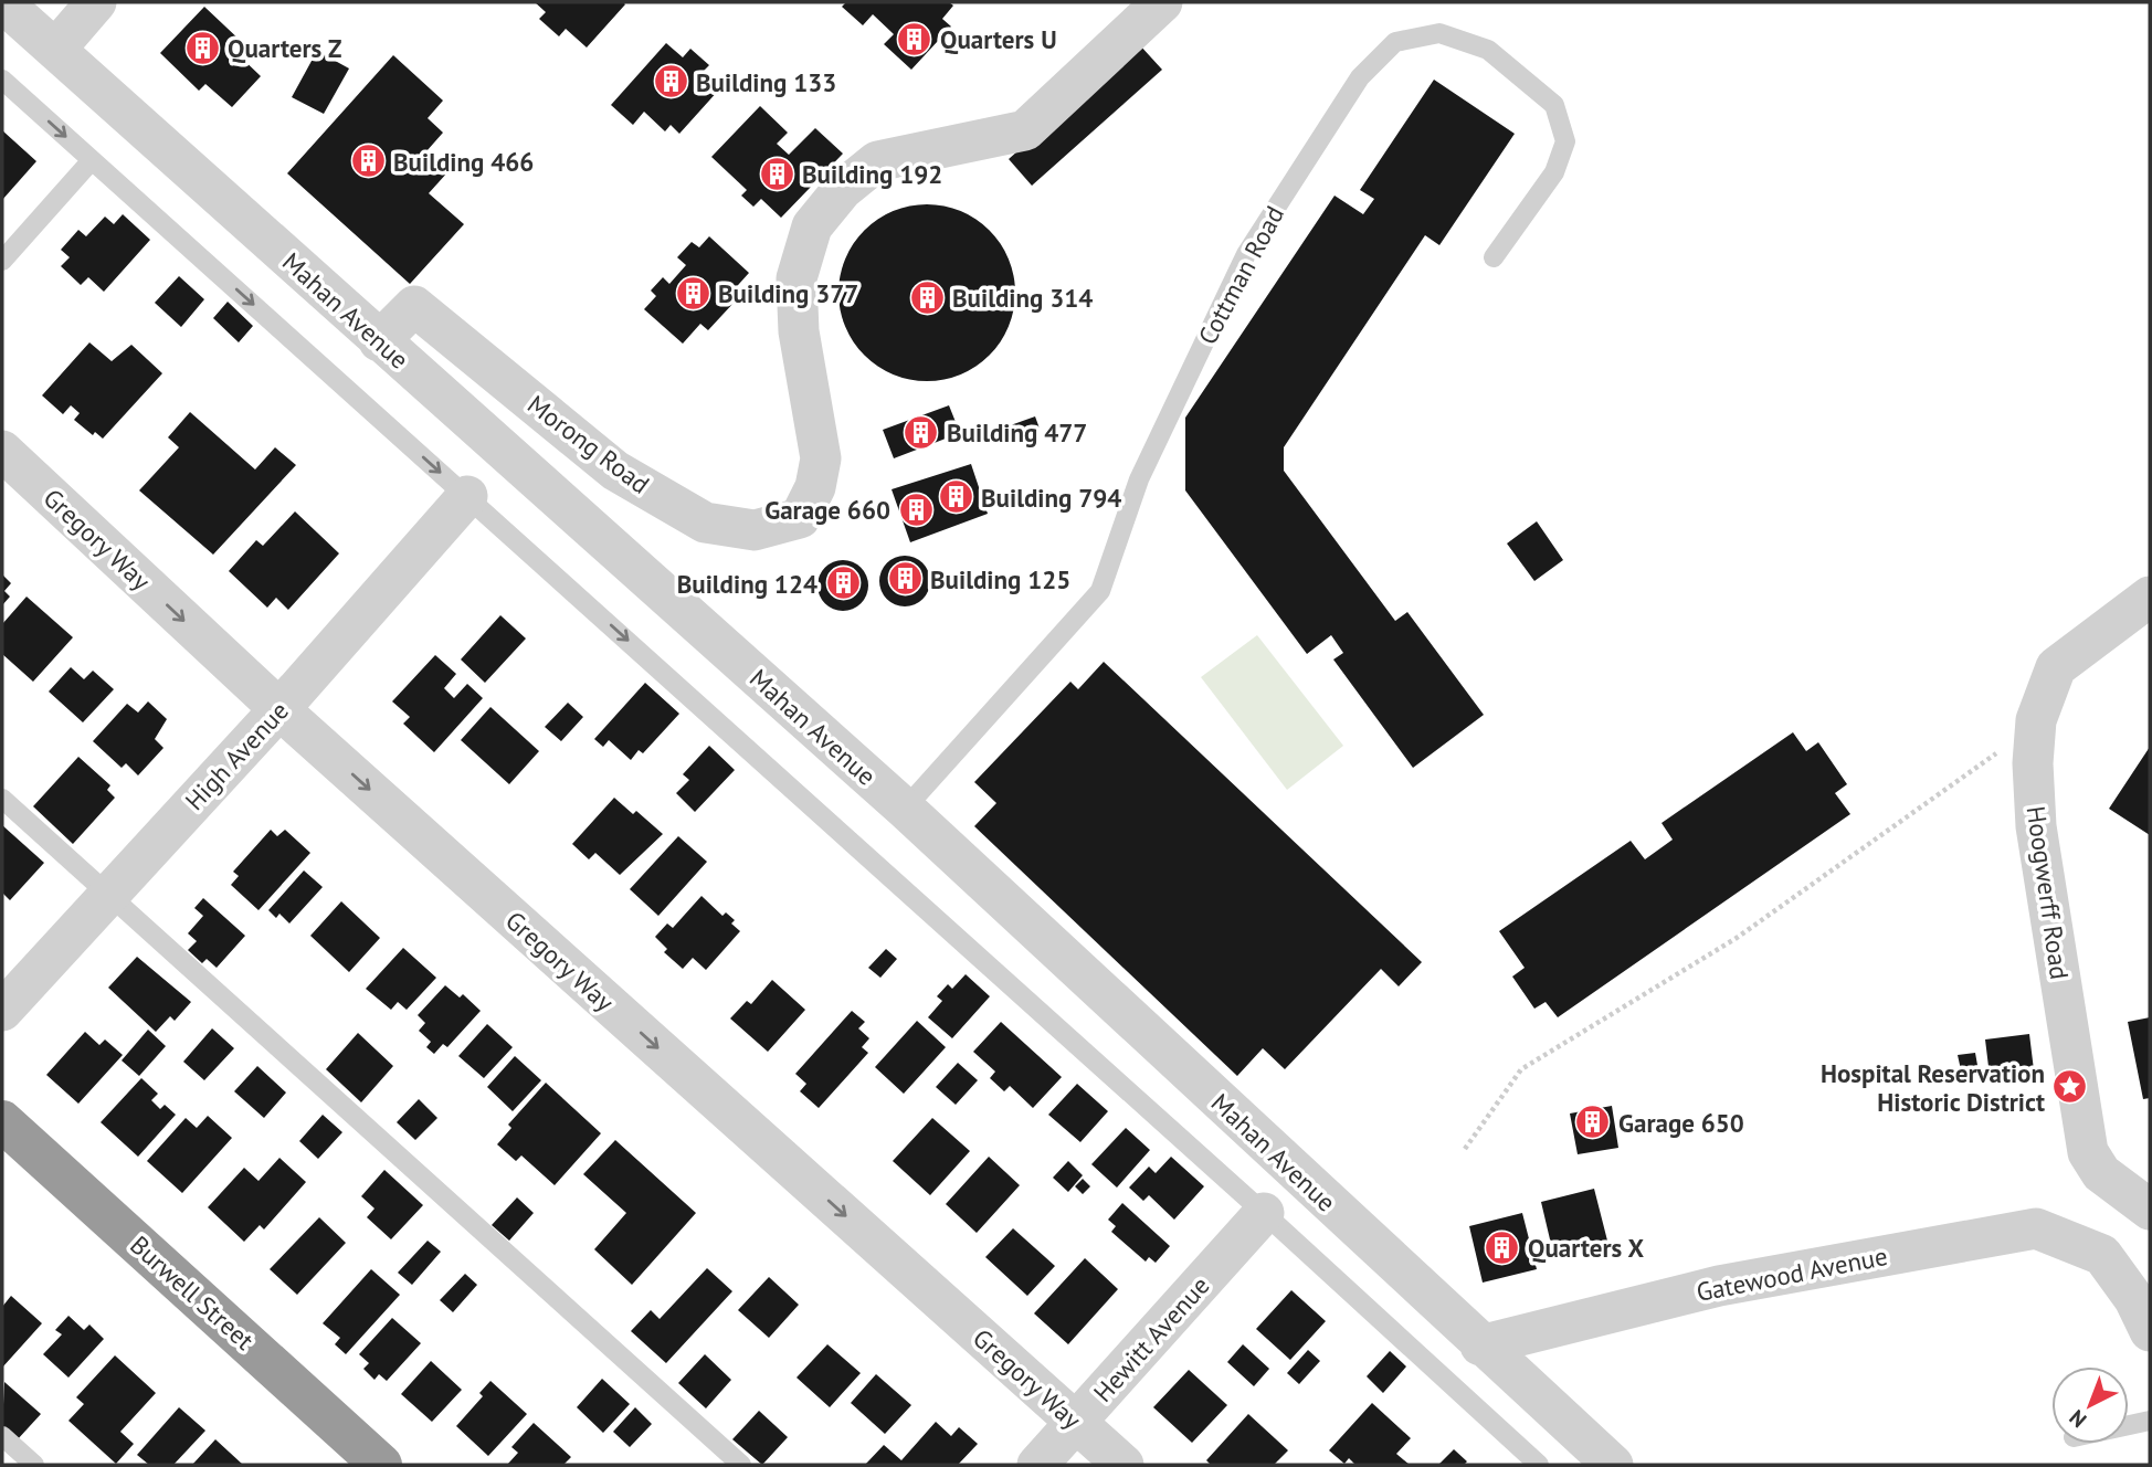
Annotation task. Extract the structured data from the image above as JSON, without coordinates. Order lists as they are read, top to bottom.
{
  "streets": {
    "highway": ["Burwell Street"],
    "street": [
      "Mahan Avenue",
      "Morong Road",
      "Gregory Way",
      "High Avenue",
      "Hoogwerff Road",
      "Gatewood Avenue",
      "Hewitt Avenue"
    ],
    "lane": ["Cottman Road"]
  },
  "crossings": [
    ["Cottman Road", "Mahan Avenue"],
    ["Mahan Avenue", "Morong Road"],
    ["Mahan Avenue", "Gatewood Avenue"],
    ["Gregory Way", "High Avenue"],
    ["Gregory Way", "Hewitt Avenue"]
  ],
  "one_way": ["Gregory Way"],
  "places": {
    "building": [
      "Quarters U",
      "Quarters Z",
      "Building 133",
      "Building 466",
      "Building 192",
      "Building 377",
      "Building 314",
      "Building 477",
      "Building 794",
      "Garage 660",
      "Building 125",
      "Building 124",
      "Garage 650",
      "Quarters X"
    ],
    "place": ["Hospital Reservation Historic District"]
  },
  "north": "bottom left"
}
